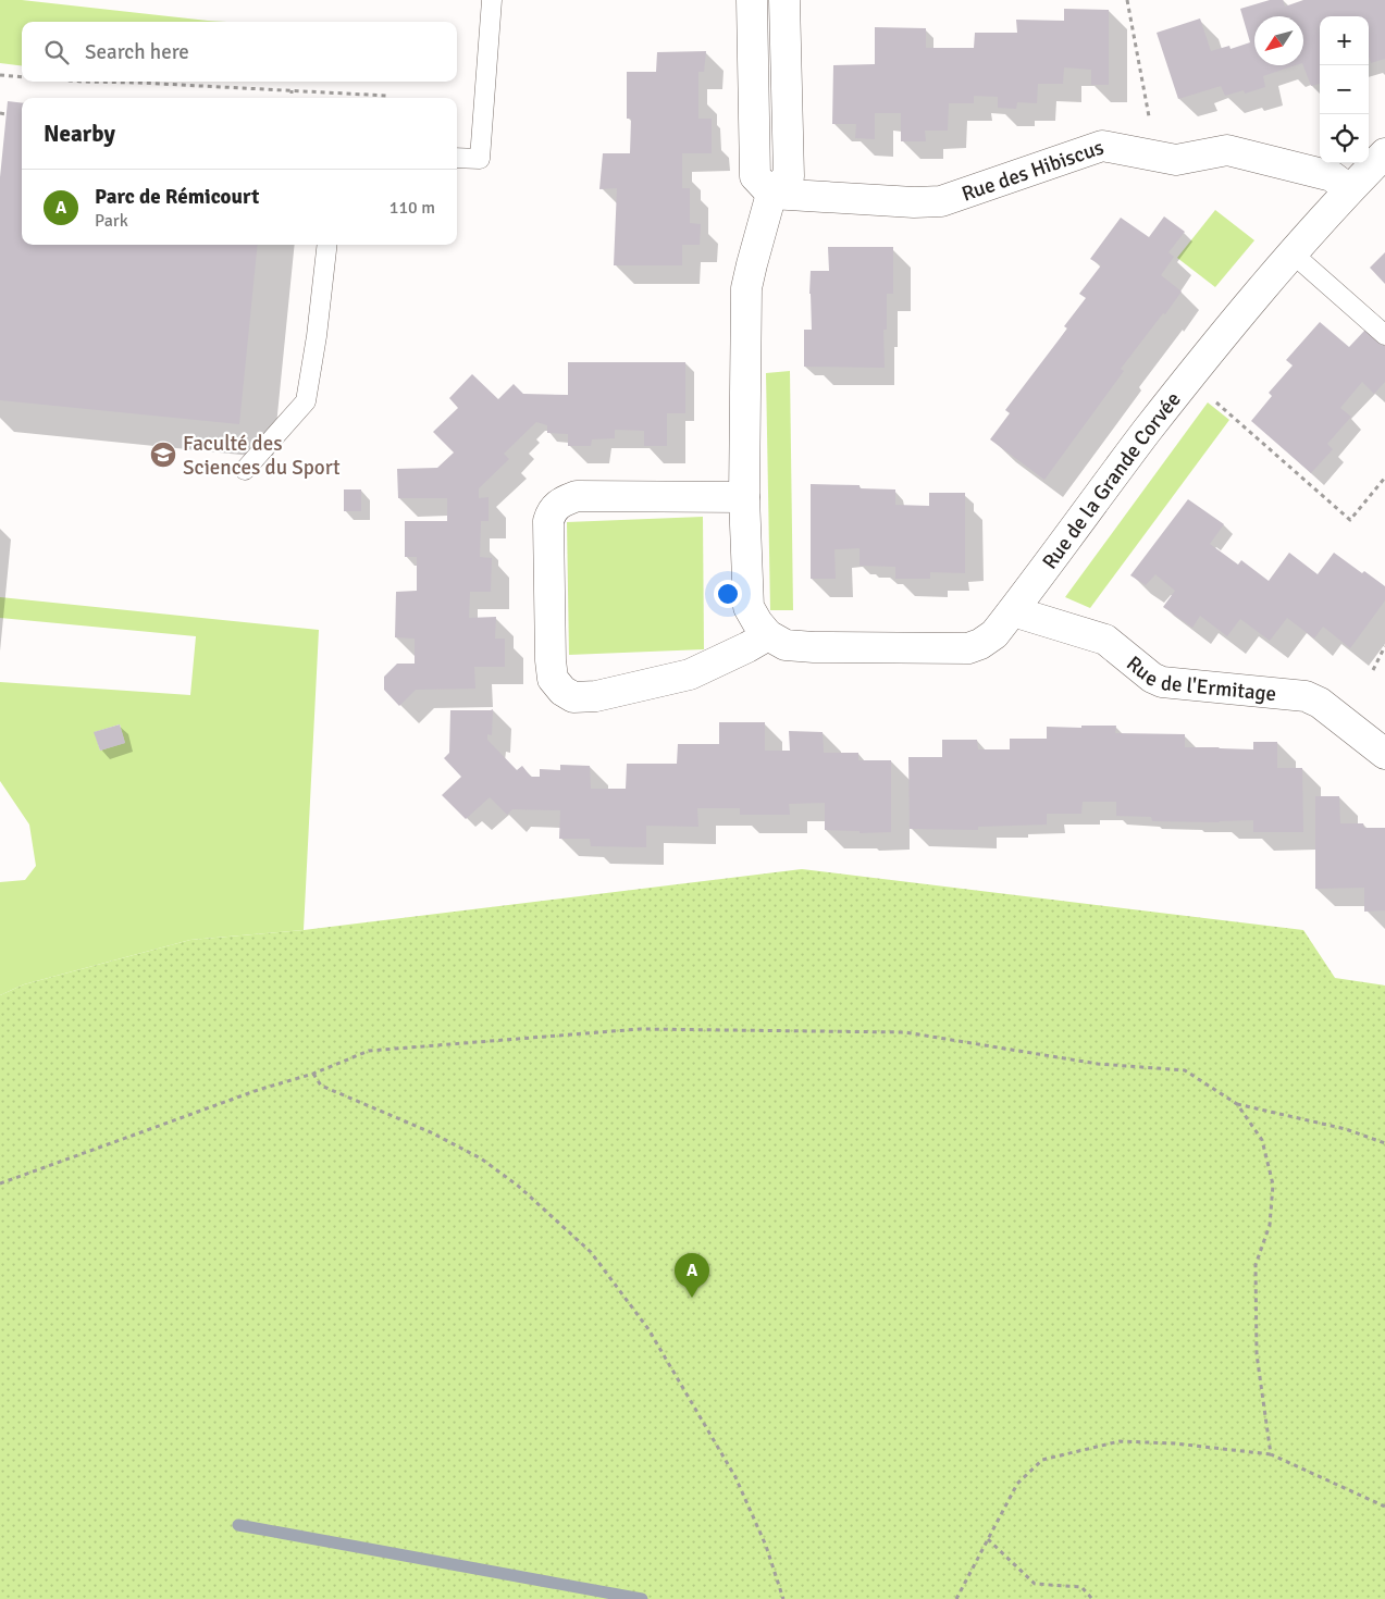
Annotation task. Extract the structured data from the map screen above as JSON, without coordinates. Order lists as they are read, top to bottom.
{
  "streets": {
    "street": ["Rue des Hibiscus", "Rue de la Grande Corvée", "Rue de l'Ermitage"]
  },
  "crossings": [
    ["Rue des Hibiscus", "Rue de la Grande Corvée"],
    ["Rue de la Grande Corvée", "Rue de l'Ermitage"]
  ],
  "places": {
    "school or university": ["Faculté des Sciences du Sport"]
  },
  "north": "bottom left",
  "page": {
    "map_buttons": ["+", "−"],
    "search": "Search here",
    "heading": "Nearby",
    "list": [
      {
        "mark": "A",
        "name": "Parc de Rémicourt",
        "note": "Park",
        "value": "110 m"
      }
    ],
    "pins": "A"
  }
}
